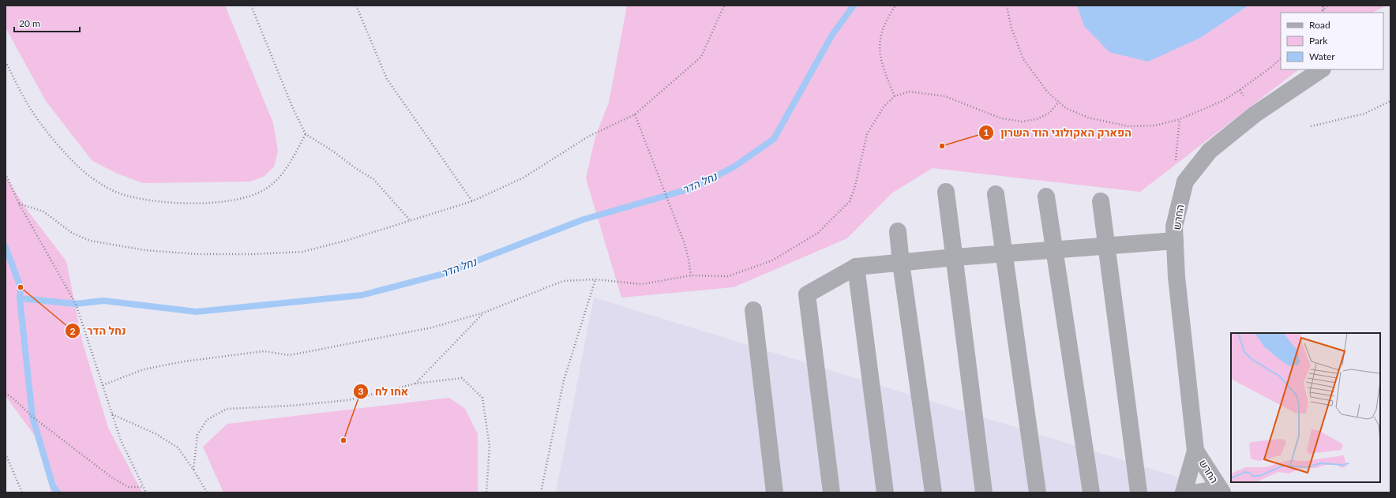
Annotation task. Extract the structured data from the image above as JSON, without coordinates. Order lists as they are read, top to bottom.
{
  "streets": {
    "street": ["החרש"]
  },
  "water": ["נחל הדר"],
  "places": ["הפארק האקולוגי הוד השרון", "נחל הדר", "אחו לח"],
  "legend": ["Road", "Park", "Water"],
  "scale_bar": "20 m"
}
